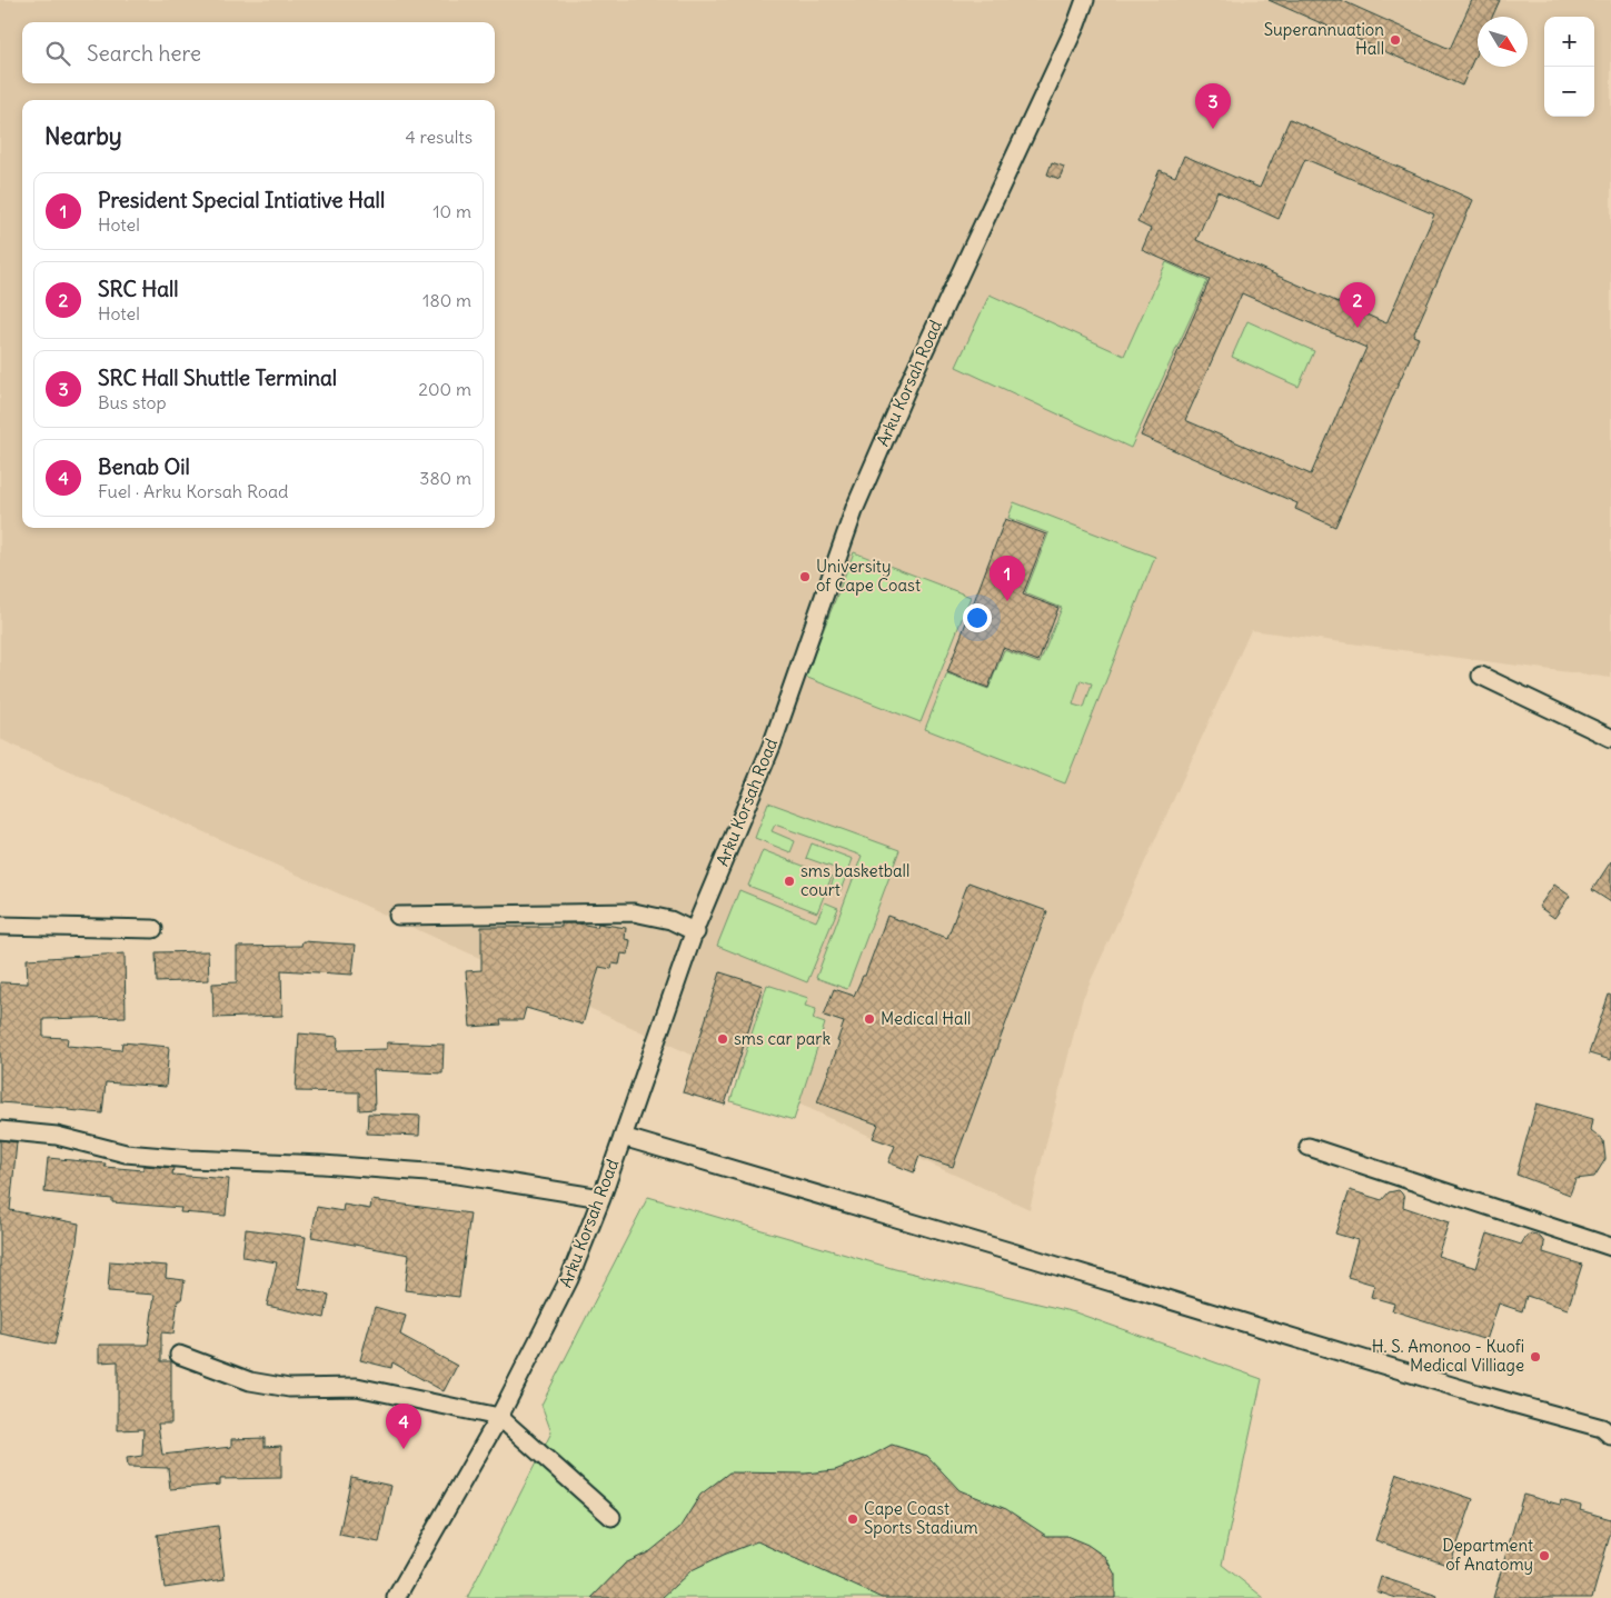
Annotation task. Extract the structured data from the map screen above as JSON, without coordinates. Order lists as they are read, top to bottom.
{
  "streets": {
    "street": ["Arku Korsah Road"]
  },
  "places": [
    "Superannuation Hall",
    "University of Cape Coast",
    "sms basketball court",
    "Medical Hall",
    "sms car park",
    "H. S. Amonoo - Kuofi Medical Villiage",
    "Cape Coast Sports Stadium",
    "Department of Anatomy"
  ],
  "north": "bottom right",
  "page": {
    "map_buttons": ["+", "−"],
    "search": "Search here",
    "pins": [
      "3",
      "2",
      "1",
      "4"
    ],
    "heading": ["Nearby", "4 results"],
    "list": [
      {
        "mark": "1",
        "name": "President Special Intiative Hall",
        "note": "Hotel",
        "value": "10 m"
      },
      {
        "mark": "2",
        "name": "SRC Hall",
        "note": "Hotel",
        "value": "180 m"
      },
      {
        "mark": "3",
        "name": "SRC Hall Shuttle Terminal",
        "note": "Bus stop",
        "value": "200 m"
      },
      {
        "mark": "4",
        "name": "Benab Oil",
        "note": "Fuel · Arku Korsah Road",
        "value": "380 m"
      }
    ]
  }
}
